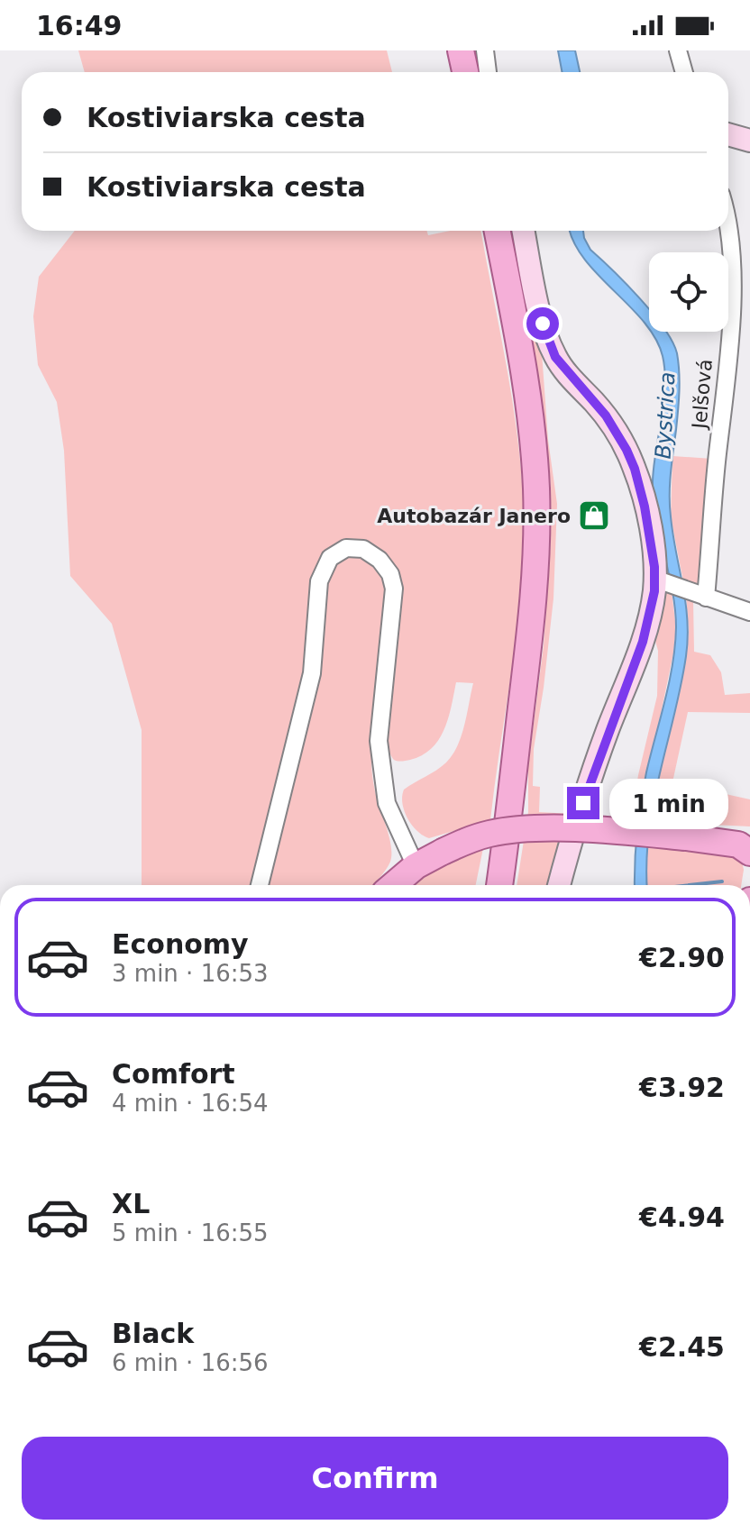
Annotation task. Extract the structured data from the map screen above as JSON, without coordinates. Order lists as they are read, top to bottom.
{
  "streets": {
    "street": ["Jelšová"]
  },
  "water": ["Bystrica"],
  "places": {
    "shop": ["Autobazár Janero"]
  },
  "page": {
    "status": "16:49",
    "banner": ["Kostiviarska cesta", "Kostiviarska cesta"],
    "bubble": "1 min",
    "list": [
      {
        "name": "Economy",
        "note": "3 min · 16:53",
        "value": "€2.90"
      },
      {
        "name": "Comfort",
        "note": "4 min · 16:54",
        "value": "€3.92"
      },
      {
        "name": "XL",
        "note": "5 min · 16:55",
        "value": "€4.94"
      },
      {
        "name": "Black",
        "note": "6 min · 16:56",
        "value": "€2.45"
      }
    ],
    "buttons": "Confirm"
  }
}
